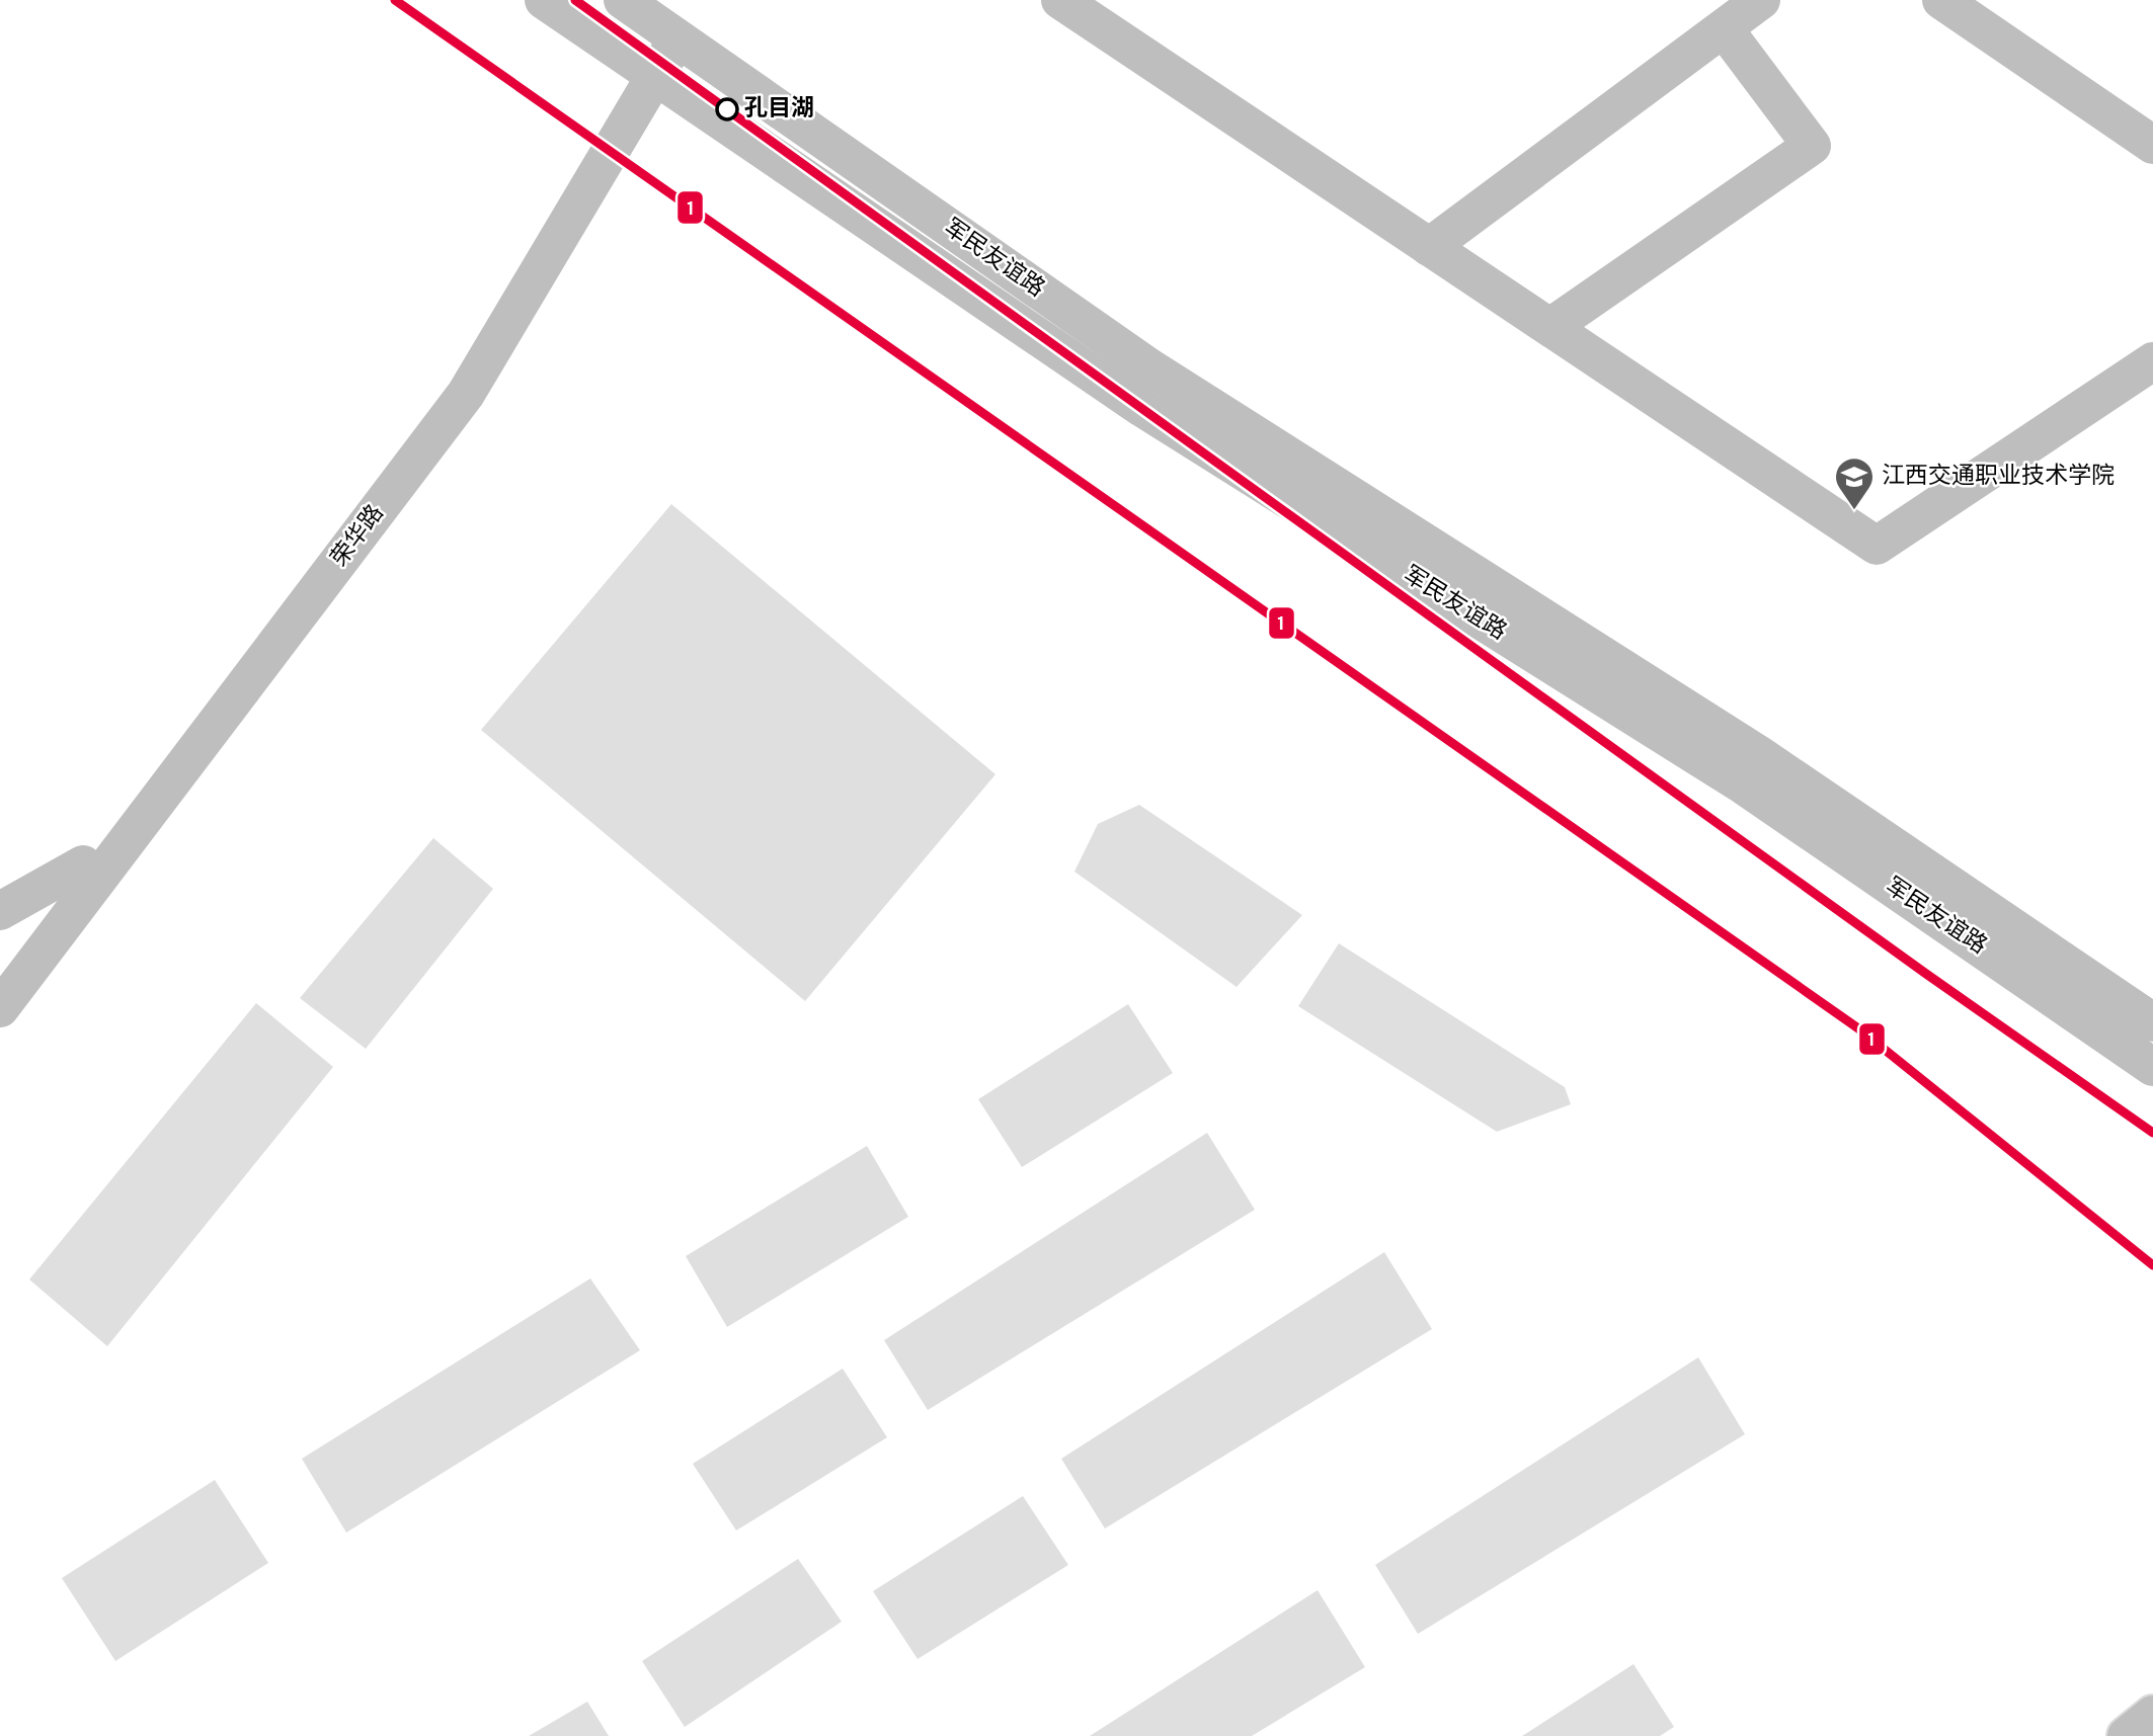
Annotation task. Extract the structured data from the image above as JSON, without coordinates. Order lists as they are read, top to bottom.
{
  "streets": {
    "main road": ["军民友谊路", "荣华路"]
  },
  "crossings": [
    ["军民友谊路", "荣华路"]
  ],
  "places": {
    "other": ["孔目湖"],
    "school or university": ["江西交通职业技术学院"]
  },
  "lines": ["transit line 1"]
}
